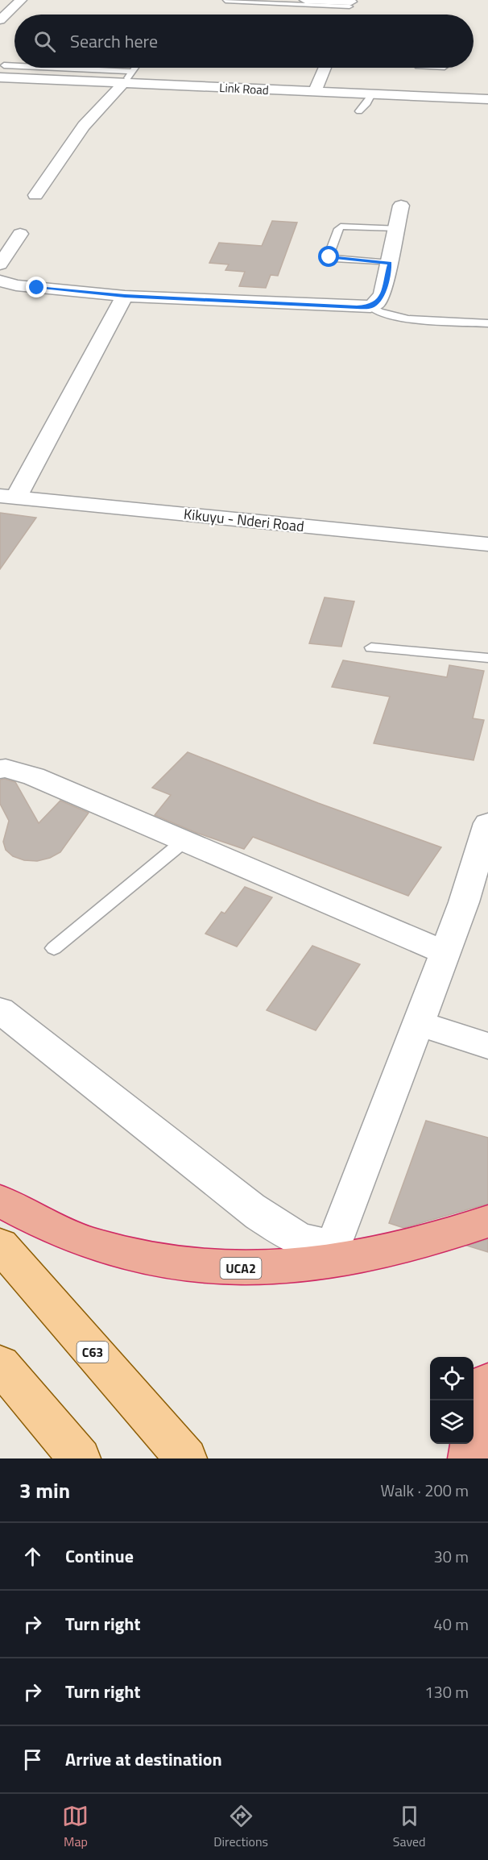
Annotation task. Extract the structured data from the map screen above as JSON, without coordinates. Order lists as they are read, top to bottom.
{
  "streets": {
    "highway": ["UCA2"],
    "main road": ["C63"],
    "street": ["Link Road", "Kikuyu - Nderi Road"]
  },
  "page": {
    "search": "Search here",
    "heading": ["3 min", "Walk · 200 m"],
    "list": [
      ["Continue", "30 m"],
      ["Turn right", "40 m"],
      ["Turn right", "130 m"],
      "Arrive at destination"
    ],
    "nav": ["Map", "Directions", "Saved"]
  }
}
